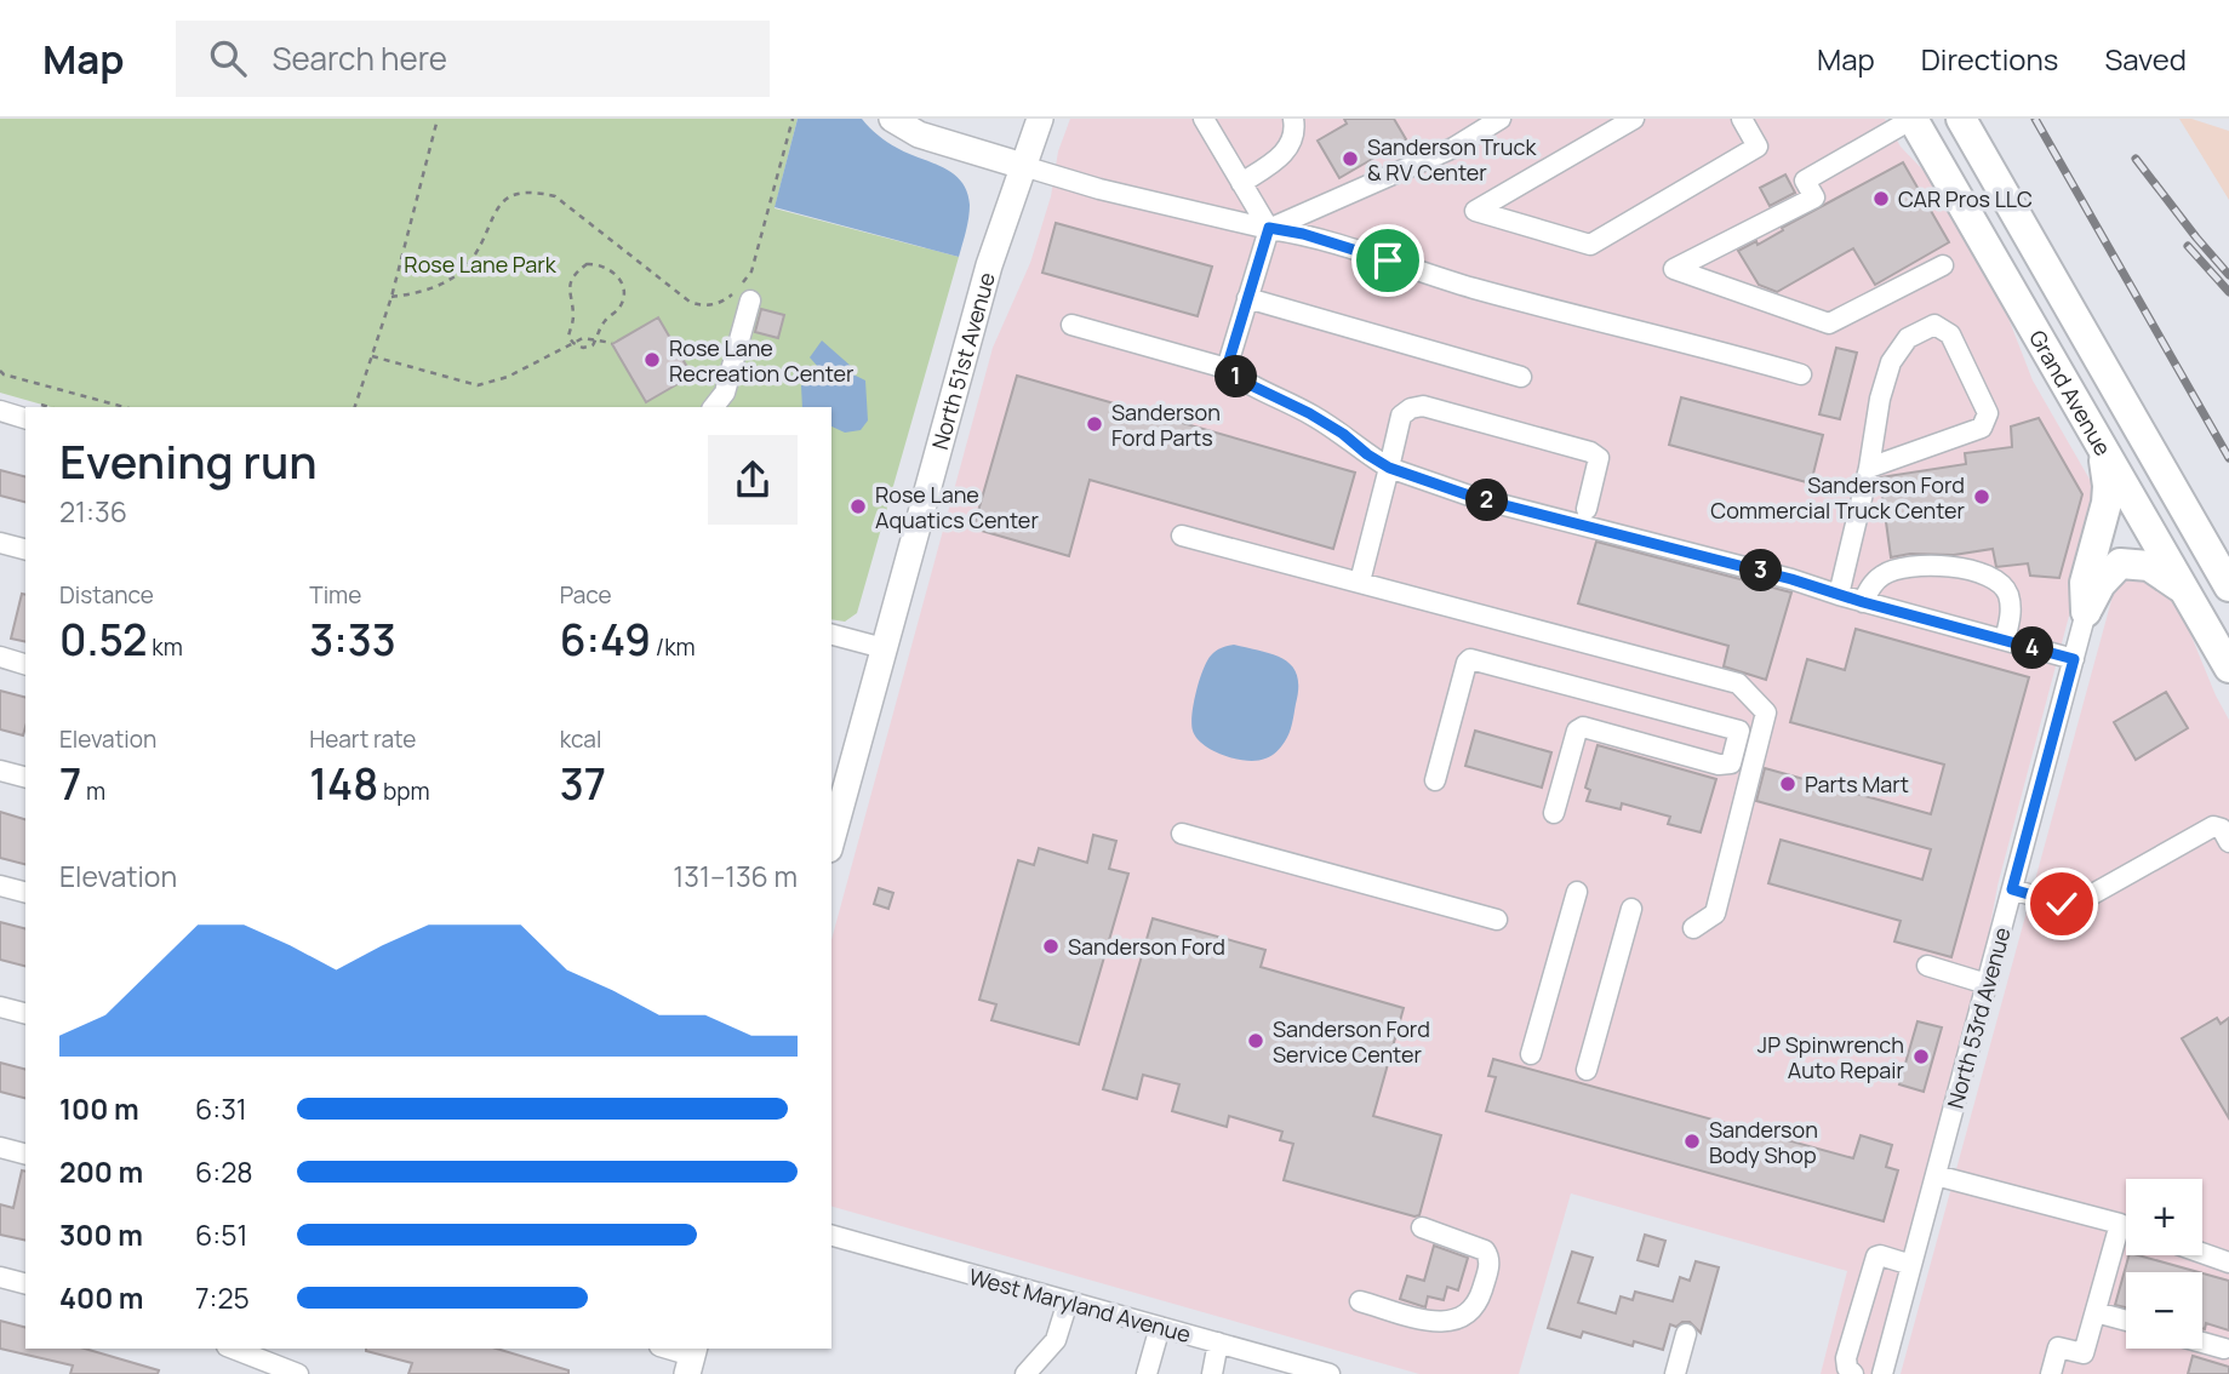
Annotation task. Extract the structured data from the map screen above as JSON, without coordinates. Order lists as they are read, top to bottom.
{
  "streets": {
    "highway": ["Grand Avenue"],
    "main road": ["North 51st Avenue"],
    "street": ["North 53rd Avenue", "West Maryland Avenue"]
  },
  "parks": ["Rose Lane Park"],
  "places": [
    "Sanderson Truck & RV Center",
    "CAR Pros LLC",
    "Rose Lane Recreation Center",
    "Sanderson Ford Parts",
    "Sanderson Ford Commercial Truck Center",
    "Rose Lane Aquatics Center",
    "Parts Mart",
    "Sanderson Ford",
    "Sanderson Ford Service Center",
    "JP Spinwrench Auto Repair",
    "Sanderson Body Shop"
  ],
  "page": {
    "header": "Map",
    "search": "Search here",
    "nav": ["Map", "Directions", "Saved"],
    "pins": [
      "1",
      "2",
      "3",
      "4"
    ],
    "heading": ["Evening run", "21:36"],
    "stats": [
      ["Distance", "0.52 km"],
      ["Time", "3:33"],
      ["Pace", "6:49 /km"],
      ["Elevation", "7 m"],
      ["Heart rate", "148 bpm"],
      ["kcal", "37"]
    ],
    "chart": ["Elevation", "131–136 m"],
    "list": [
      {
        "name": "100 m",
        "note": "6:31"
      },
      {
        "name": "200 m",
        "note": "6:28"
      },
      {
        "name": "300 m",
        "note": "6:51"
      },
      {
        "name": "400 m",
        "note": "7:25"
      }
    ],
    "map_buttons": ["+", "−"]
  }
}
